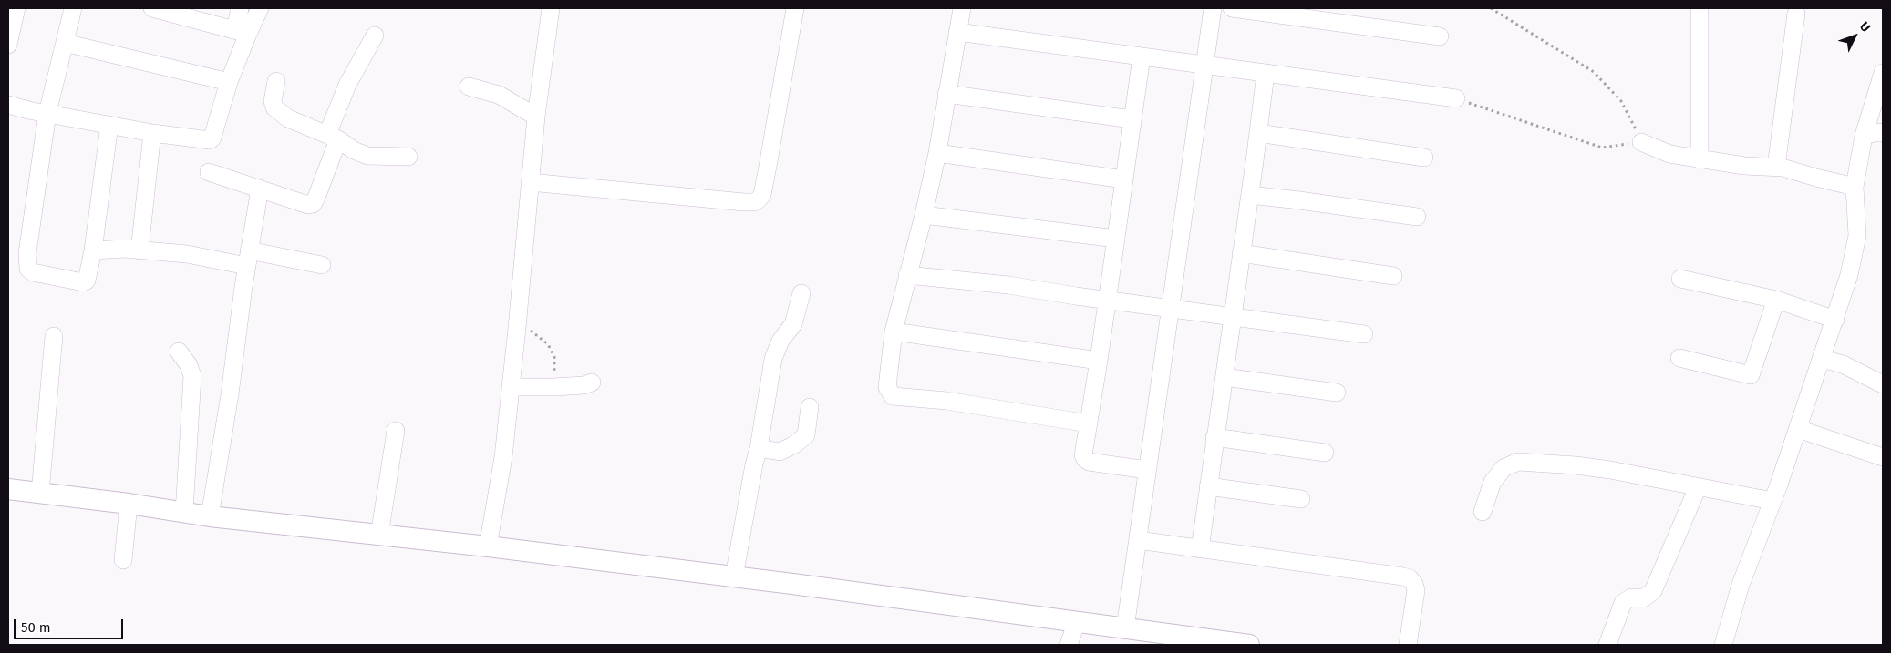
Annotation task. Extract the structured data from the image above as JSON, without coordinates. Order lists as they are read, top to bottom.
{
  "scale_bar": "50 m",
  "north": "top right"
}
